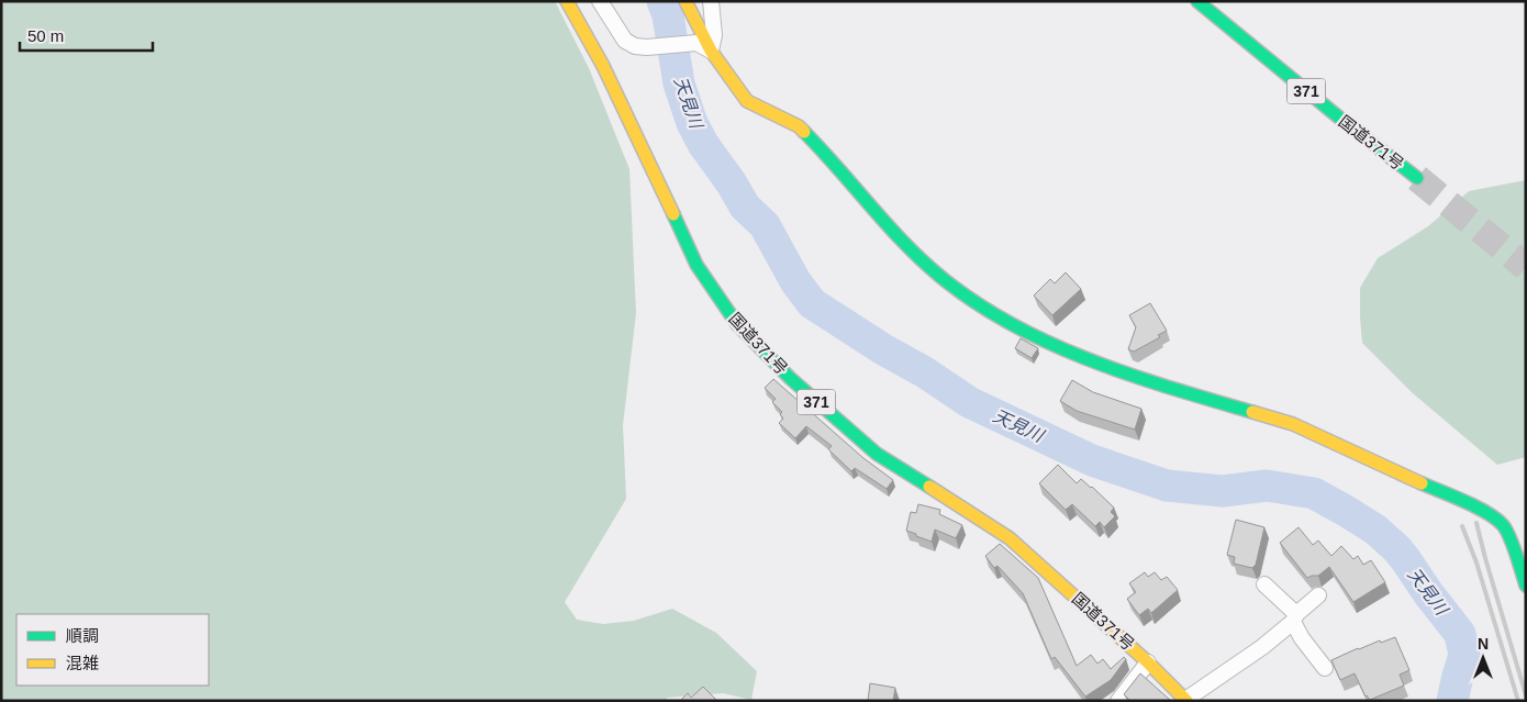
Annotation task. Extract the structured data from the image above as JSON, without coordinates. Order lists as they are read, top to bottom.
{
  "streets": {
    "main road": ["371", "国道371号"]
  },
  "water": ["天見川"],
  "legend": ["順調", "混雑"],
  "scale_bar": "50 m",
  "north": "top"
}
